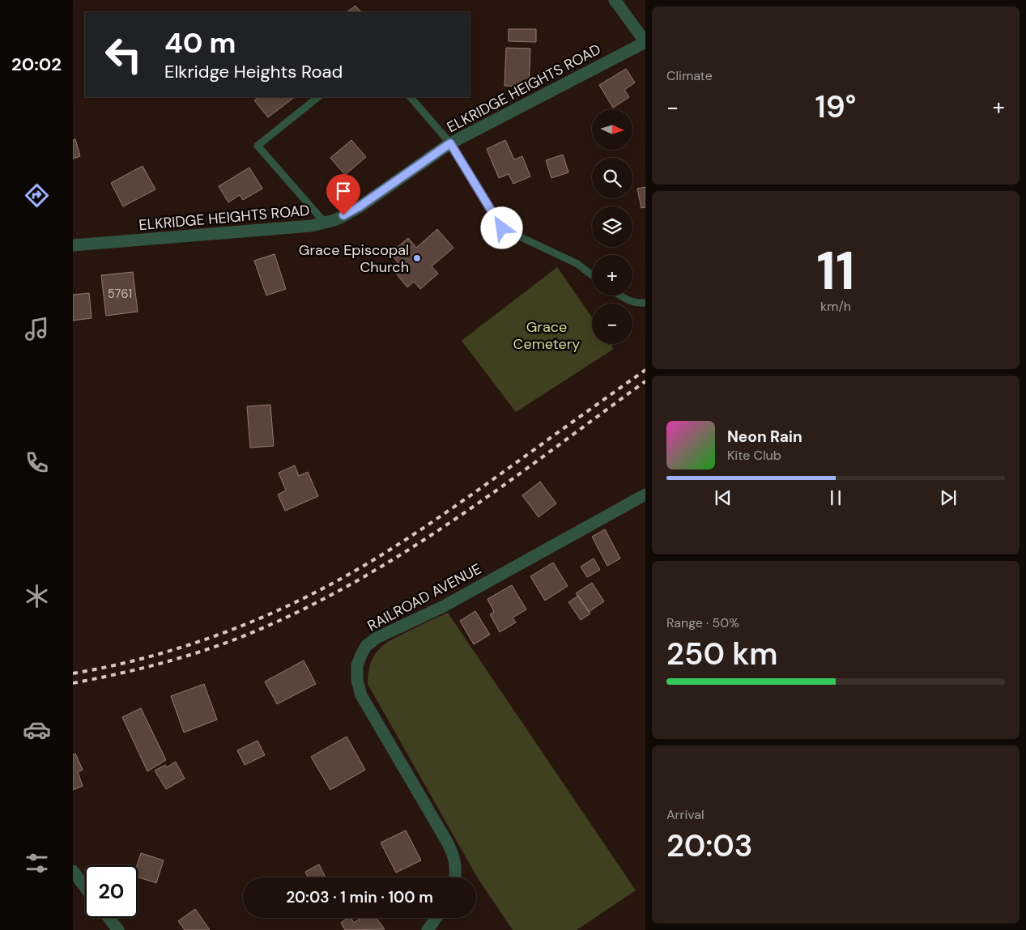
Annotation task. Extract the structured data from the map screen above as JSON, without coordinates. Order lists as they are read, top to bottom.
{
  "streets": {
    "street": ["ELKRIDGE HEIGHTS ROAD", "RAILROAD AVENUE"]
  },
  "parks": ["Grace Cemetery"],
  "places": ["Grace Episcopal Church"],
  "house_numbers": ["5761"],
  "north": "right",
  "page": {
    "tabs": "20:02",
    "tile": [
      "Climate",
      ["11", "km/h"],
      ["Range · 50%", "250 km"],
      ["Arrival", "20:03"]
    ],
    "turn": ["40 m", "Elkridge Heights Road"],
    "heat": ["−", "19°", "+"],
    "map_buttons": ["+", "−"],
    "song": ["Neon Rain", "Kite Club"],
    "limit": "20",
    "trip": "20:03 · 1 min · 100 m"
  }
}
